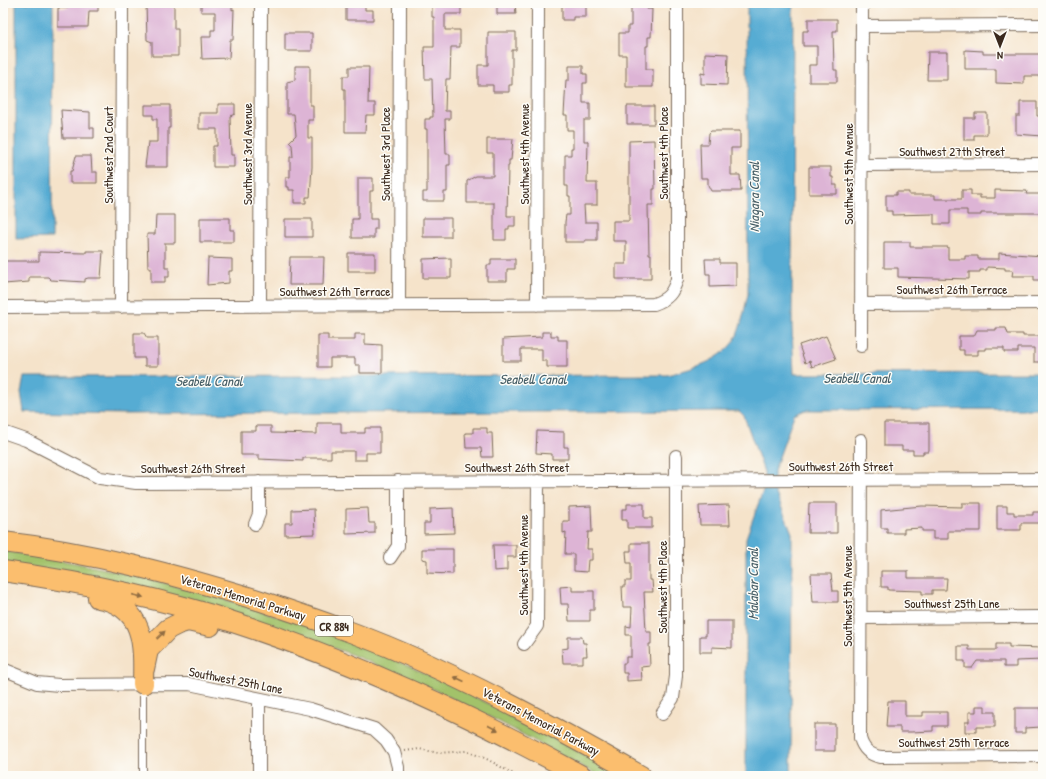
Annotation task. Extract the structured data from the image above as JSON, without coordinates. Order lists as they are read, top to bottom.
{
  "streets": {
    "highway": ["Veterans Memorial Parkway", "CR 884"],
    "street": [
      "Southwest 27th Street",
      "Southwest 4th Place",
      "Southwest 3rd Avenue",
      "Southwest 3rd Place",
      "Southwest 4th Avenue",
      "Southwest 2nd Court",
      "Southwest 5th Avenue",
      "Southwest 26th Terrace",
      "Southwest 26th Street",
      "Southwest 25th Lane",
      "Southwest 25th Terrace"
    ]
  },
  "crossings": [
    ["Southwest 27th Street", "Southwest 5th Avenue"],
    ["Southwest 4th Place", "Southwest 26th Terrace"],
    ["Southwest 4th Place", "Southwest 26th Street"],
    ["Southwest 3rd Avenue", "Southwest 26th Terrace"],
    ["Southwest 3rd Place", "Southwest 26th Terrace"],
    ["Southwest 4th Avenue", "Southwest 26th Terrace"],
    ["Southwest 4th Avenue", "Southwest 26th Street"],
    ["Southwest 2nd Court", "Southwest 26th Terrace"],
    ["Southwest 5th Avenue", "Southwest 26th Terrace"],
    ["Southwest 5th Avenue", "Southwest 26th Street"],
    ["Southwest 5th Avenue", "Southwest 25th Lane"],
    ["Southwest 5th Avenue", "Southwest 25th Terrace"]
  ],
  "water": ["Niagara Canal", "Seabell Canal", "Malabar Canal"],
  "north": "bottom"
}
